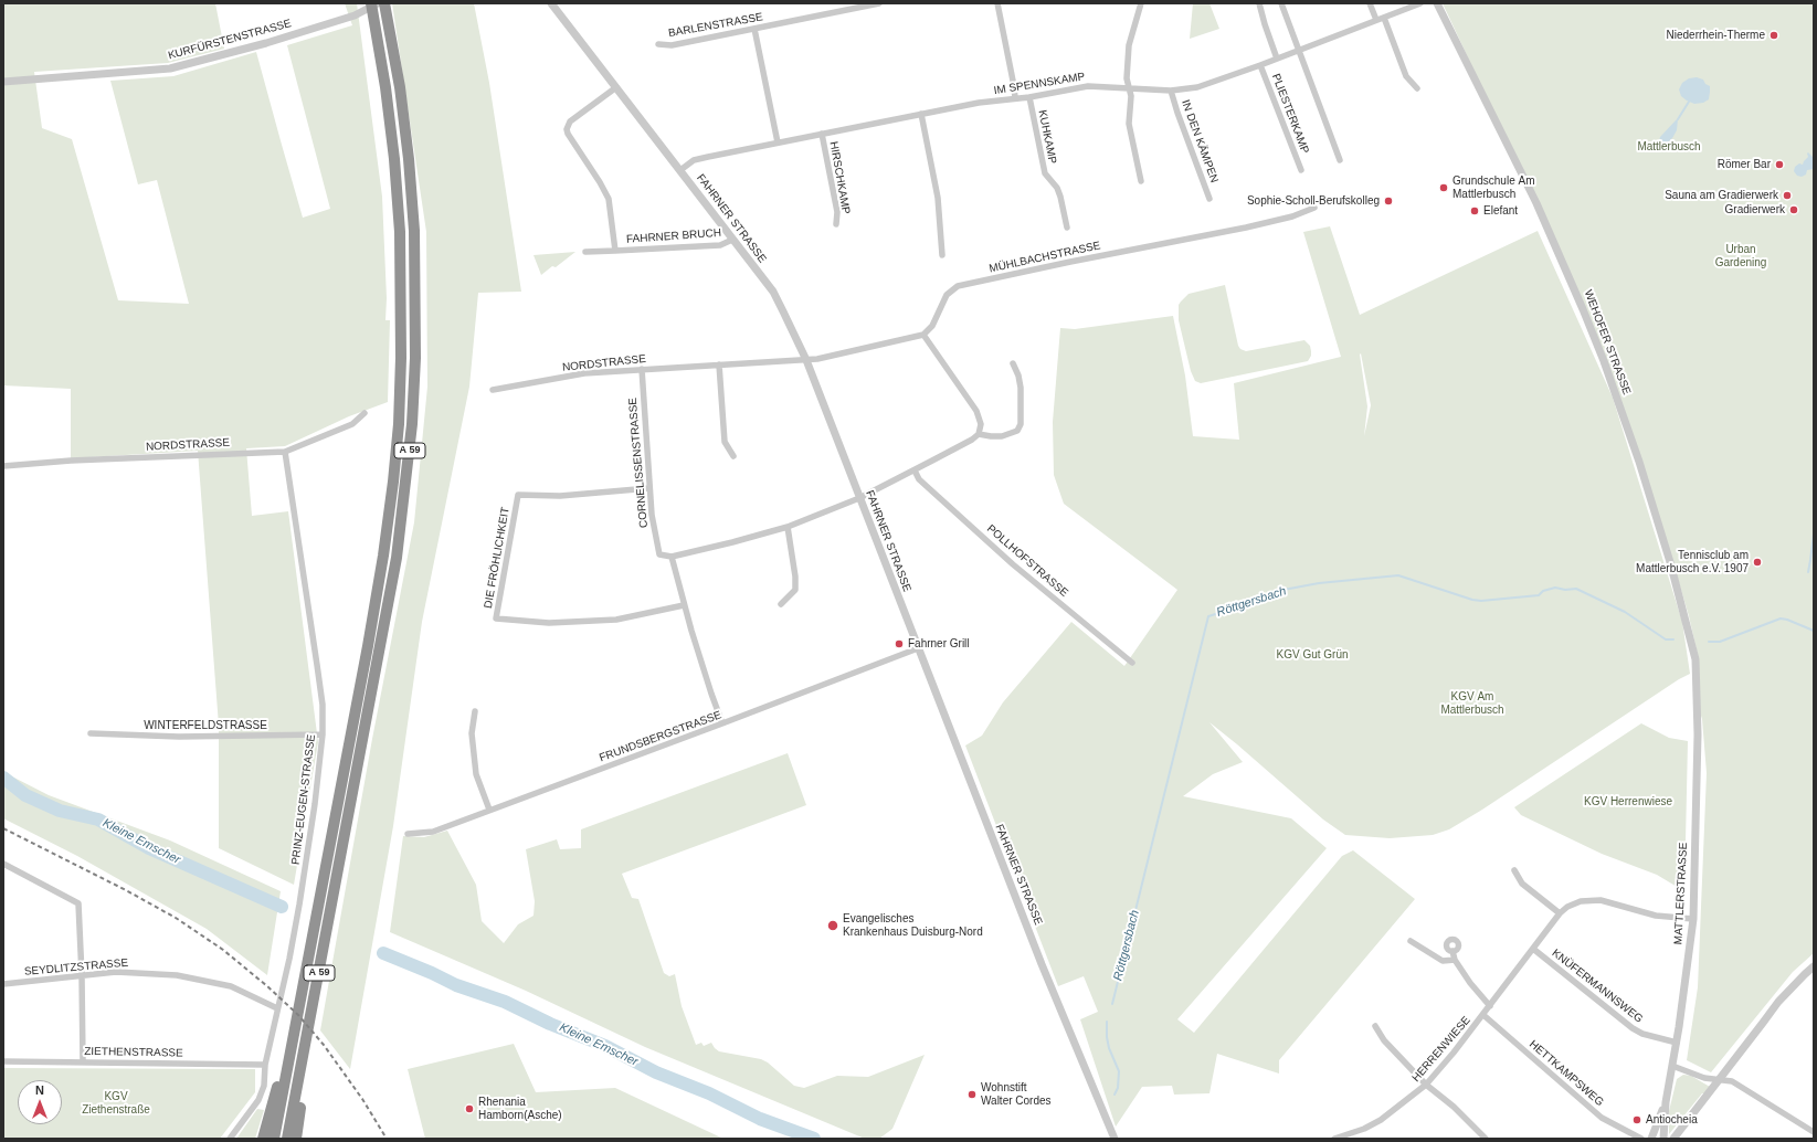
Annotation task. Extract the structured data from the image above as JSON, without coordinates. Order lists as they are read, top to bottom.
{
  "streets": {
    "highway": ["A 59"],
    "street": [
      "BARLENSTRASSE",
      "KURFÜRSTENSTRASSE",
      "IM SPENNSKAMP",
      "PLIESTERKAMP",
      "KUHKAMP",
      "IN DEN KÄMPEN",
      "HIRSCHKAMP",
      "FAHRNER STRASSE",
      "FAHRNER BRUCH",
      "MÜHLBACHSTRASSE",
      "WEHOFER STRASSE",
      "NORDSTRASSE",
      "CORNELISSENSTRASSE",
      "DIE FRÖHLICHKEIT",
      "POLLHOFSTRASSE",
      "WINTERFELDSTRASSE",
      "FRUNDSBERGSTRASSE",
      "PRINZ-EUGEN-STRASSE",
      "MATTLERSTRASSE",
      "SEYDLITZSTRASSE",
      "KNÜFERMANNSWEG",
      "HERRENWIESE",
      "ZIETHENSTRASSE",
      "HETTKAMPSWEG"
    ]
  },
  "crossings": [
    ["KURFÜRSTENSTRASSE", "A 59"],
    ["IM SPENNSKAMP", "PLIESTERKAMP"],
    ["IM SPENNSKAMP", "KUHKAMP"],
    ["IM SPENNSKAMP", "IN DEN KÄMPEN"],
    ["IM SPENNSKAMP", "HIRSCHKAMP"],
    ["IM SPENNSKAMP", "FAHRNER STRASSE"],
    ["FAHRNER STRASSE", "FAHRNER BRUCH"],
    ["FAHRNER STRASSE", "NORDSTRASSE"],
    ["FAHRNER STRASSE", "FRUNDSBERGSTRASSE"],
    ["WEHOFER STRASSE", "MATTLERSTRASSE"],
    ["NORDSTRASSE", "CORNELISSENSTRASSE"],
    ["NORDSTRASSE", "PRINZ-EUGEN-STRASSE"],
    ["CORNELISSENSTRASSE", "DIE FRÖHLICHKEIT"],
    ["WINTERFELDSTRASSE", "PRINZ-EUGEN-STRASSE"],
    ["PRINZ-EUGEN-STRASSE", "SEYDLITZSTRASSE"],
    ["PRINZ-EUGEN-STRASSE", "ZIETHENSTRASSE"],
    ["MATTLERSTRASSE", "KNÜFERMANNSWEG"],
    ["MATTLERSTRASSE", "HERRENWIESE"],
    ["KNÜFERMANNSWEG", "HERRENWIESE"],
    ["HERRENWIESE", "HETTKAMPSWEG"]
  ],
  "water": ["Röttgersbach", "Kleine Emscher"],
  "parks": [
    "Mattlerbusch",
    "Urban Gardening",
    "KGV Gut Grün",
    "KGV Am Mattlerbusch",
    "KGV Herrenwiese",
    "KGV Ziethenstraße"
  ],
  "places": [
    "Niederrhein-Therme",
    "Römer Bar",
    "Grundschule Am Mattlerbusch",
    "Sauna am Gradierwerk",
    "Sophie-Scholl-Berufskolleg",
    "Gradierwerk",
    "Elefant",
    "Tennisclub am Mattlerbusch e.V. 1907",
    "Fahrner Grill",
    "Evangelisches Krankenhaus Duisburg-Nord",
    "Wohnstift Walter Cordes",
    "Rhenania Hamborn(Asche)",
    "Antiocheia"
  ],
  "north": "top"
}
